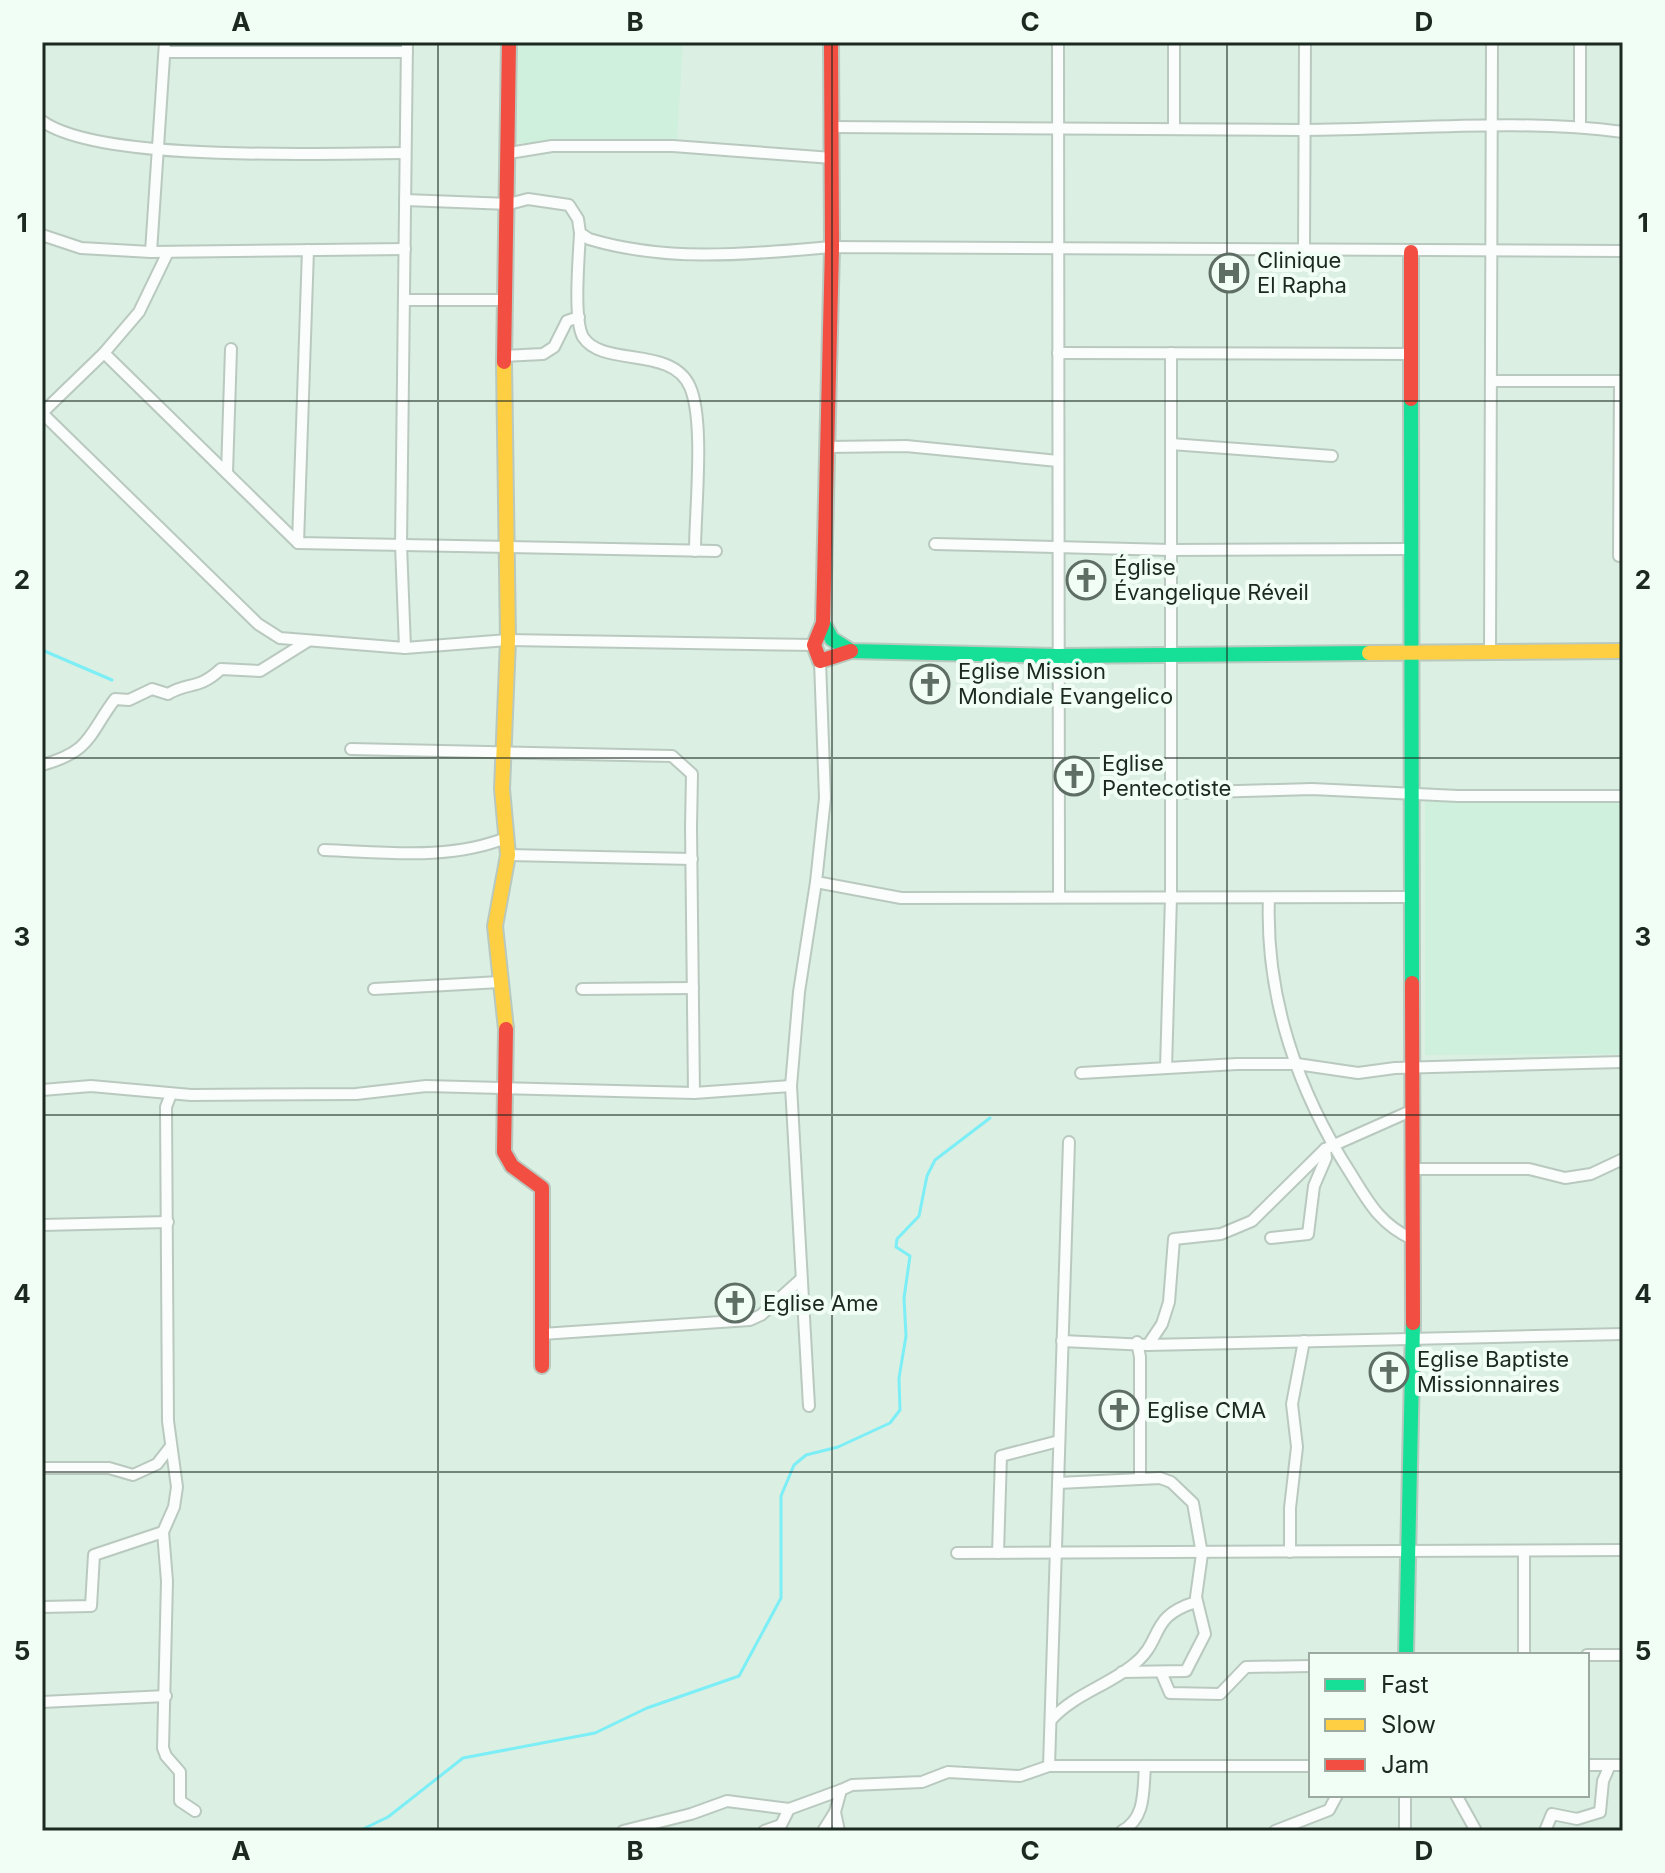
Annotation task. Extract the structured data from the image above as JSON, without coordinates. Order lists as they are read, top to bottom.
{
  "places": {
    "hospital": ["Clinique El Rapha"],
    "church": [
      "Église Évangelique Réveil",
      "Eglise Mission Mondiale Evangelico",
      "Eglise Pentecotiste",
      "Eglise Ame",
      "Eglise Baptiste Missionnaires",
      "Eglise CMA"
    ]
  },
  "legend": ["Fast", "Slow", "Jam"],
  "grid": {
    "columns": [
      "A",
      "B",
      "C",
      "D"
    ],
    "rows": [
      "1",
      "2",
      "3",
      "4",
      "5"
    ]
  }
}
